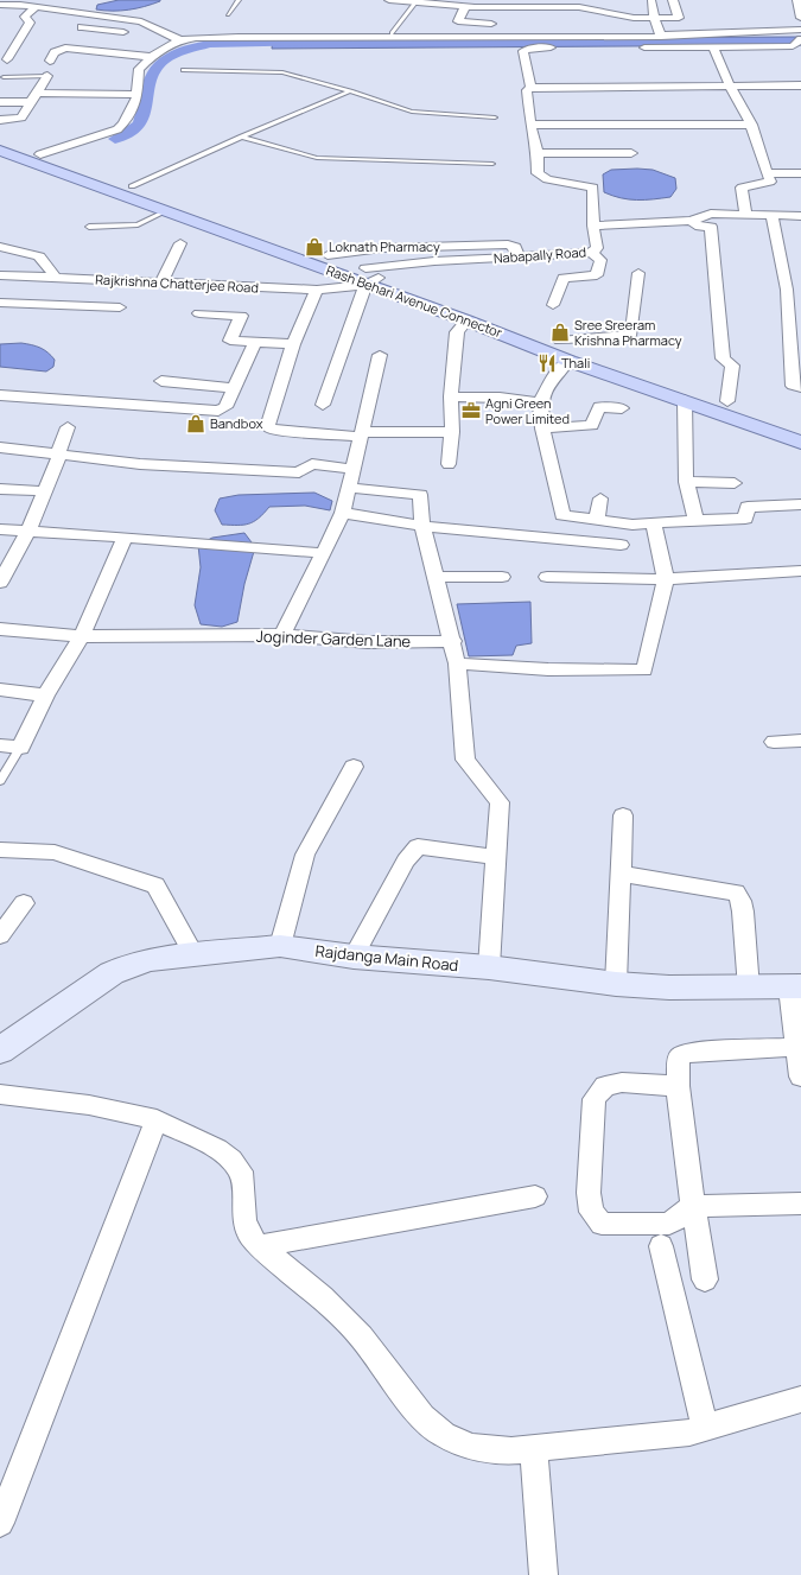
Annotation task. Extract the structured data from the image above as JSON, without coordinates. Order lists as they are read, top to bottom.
{
  "streets": {
    "main road": ["Rash Behari Avenue Connector"],
    "street": [
      "Nabapally Road",
      "Rajkrishna Chatterjee Road",
      "Joginder Garden Lane",
      "Rajdanga Main Road"
    ]
  },
  "crossings": [
    ["Nabapally Road", "Rajkrishna Chatterjee Road"],
    ["Nabapally Road", "Rash Behari Avenue Connector"],
    ["Rajkrishna Chatterjee Road", "Rash Behari Avenue Connector"]
  ],
  "places": {
    "shop": ["Loknath Pharmacy", "Sree Sreeram Krishna Pharmacy", "Bandbox"],
    "restaurant": ["Thali"],
    "office": ["Agni Green Power Limited"]
  }
}
